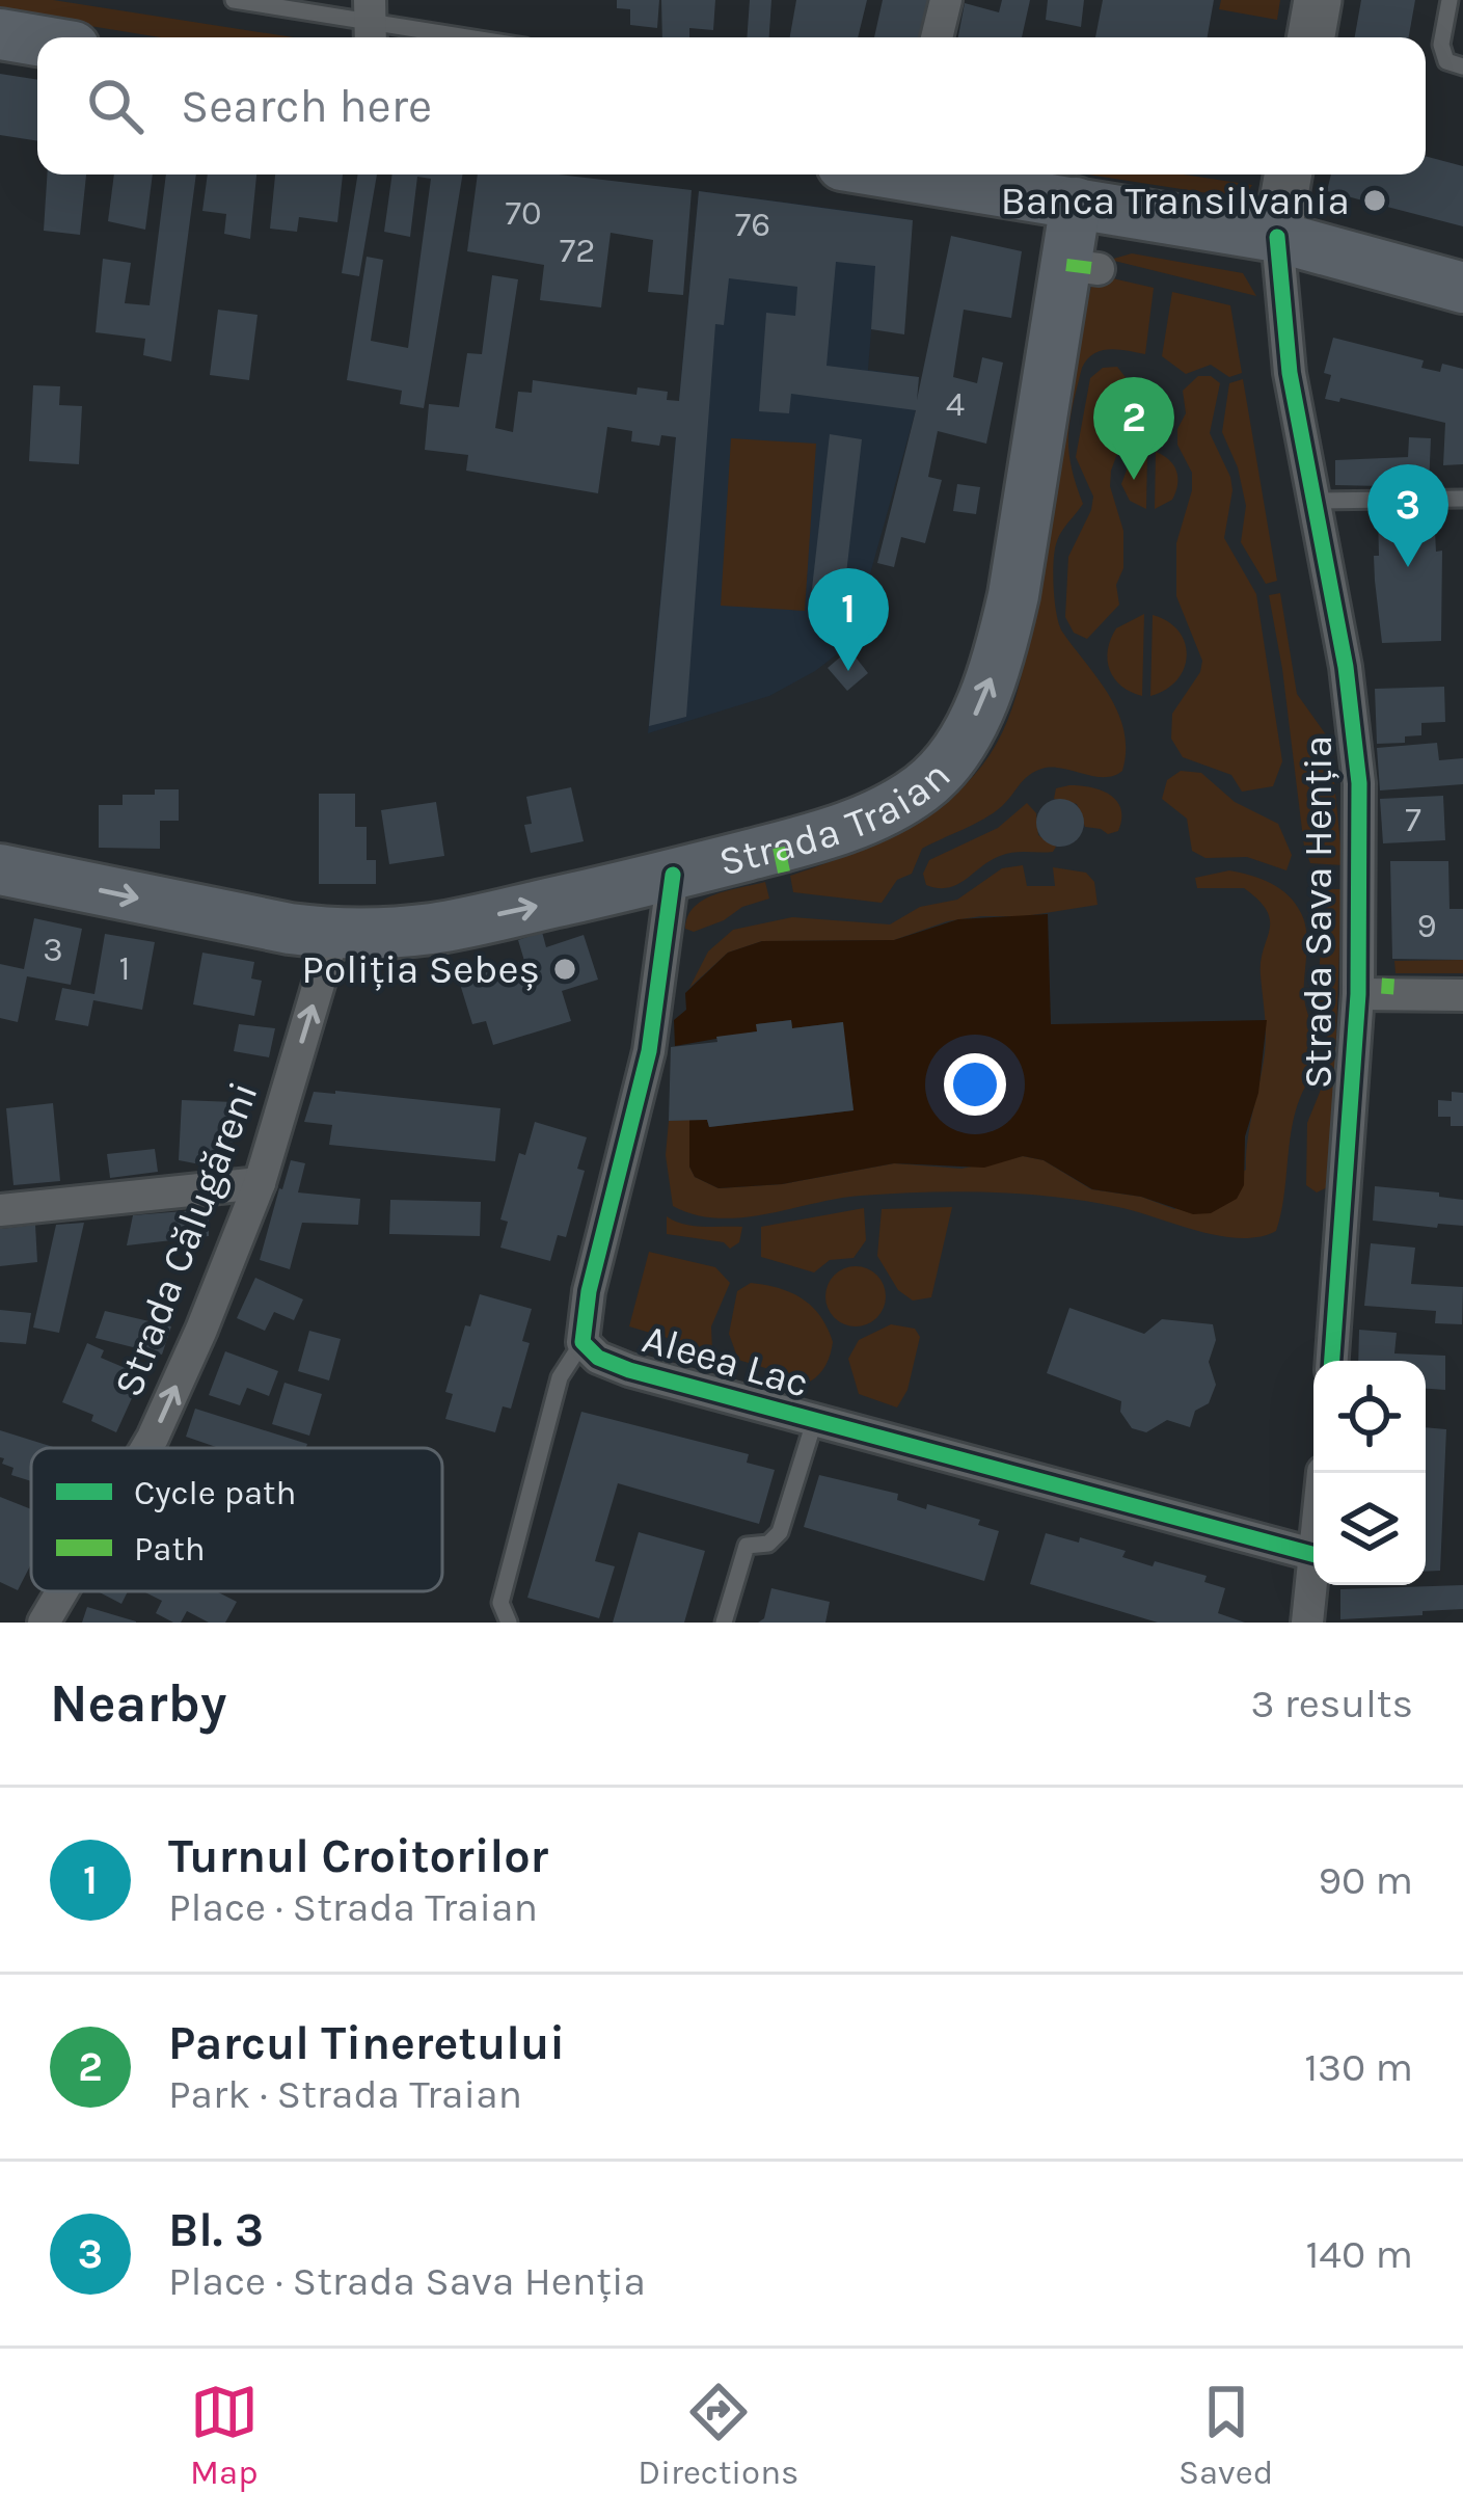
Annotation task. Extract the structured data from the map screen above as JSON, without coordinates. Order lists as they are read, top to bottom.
{
  "streets": {
    "main road": ["Strada Traian"],
    "street": ["Strada Sava Henția", "Strada Călugăreni", "Aleea Lac"]
  },
  "crossings": [
    ["Strada Traian", "Strada Călugăreni"],
    ["Strada Traian", "Aleea Lac"]
  ],
  "one_way": ["Strada Traian", "Strada Călugăreni"],
  "places": ["Banca Transilvania", "Poliția Sebeș"],
  "house_numbers": [
    "70",
    "76",
    "72",
    "4",
    "7",
    "9",
    "3",
    "1"
  ],
  "legend": ["Cycle path", "Path"],
  "page": {
    "search": "Search here",
    "pins": ["2", "3", "1"],
    "heading": ["Nearby", "3 results"],
    "list": [
      {
        "mark": "1",
        "name": "Turnul Croitorilor",
        "note": "Place · Strada Traian",
        "value": "90 m"
      },
      {
        "mark": "2",
        "name": "Parcul Tineretului",
        "note": "Park · Strada Traian",
        "value": "130 m"
      },
      {
        "mark": "3",
        "name": "Bl. 3",
        "note": "Place · Strada Sava Henția",
        "value": "140 m"
      }
    ],
    "nav": ["Map", "Directions", "Saved"]
  }
}
